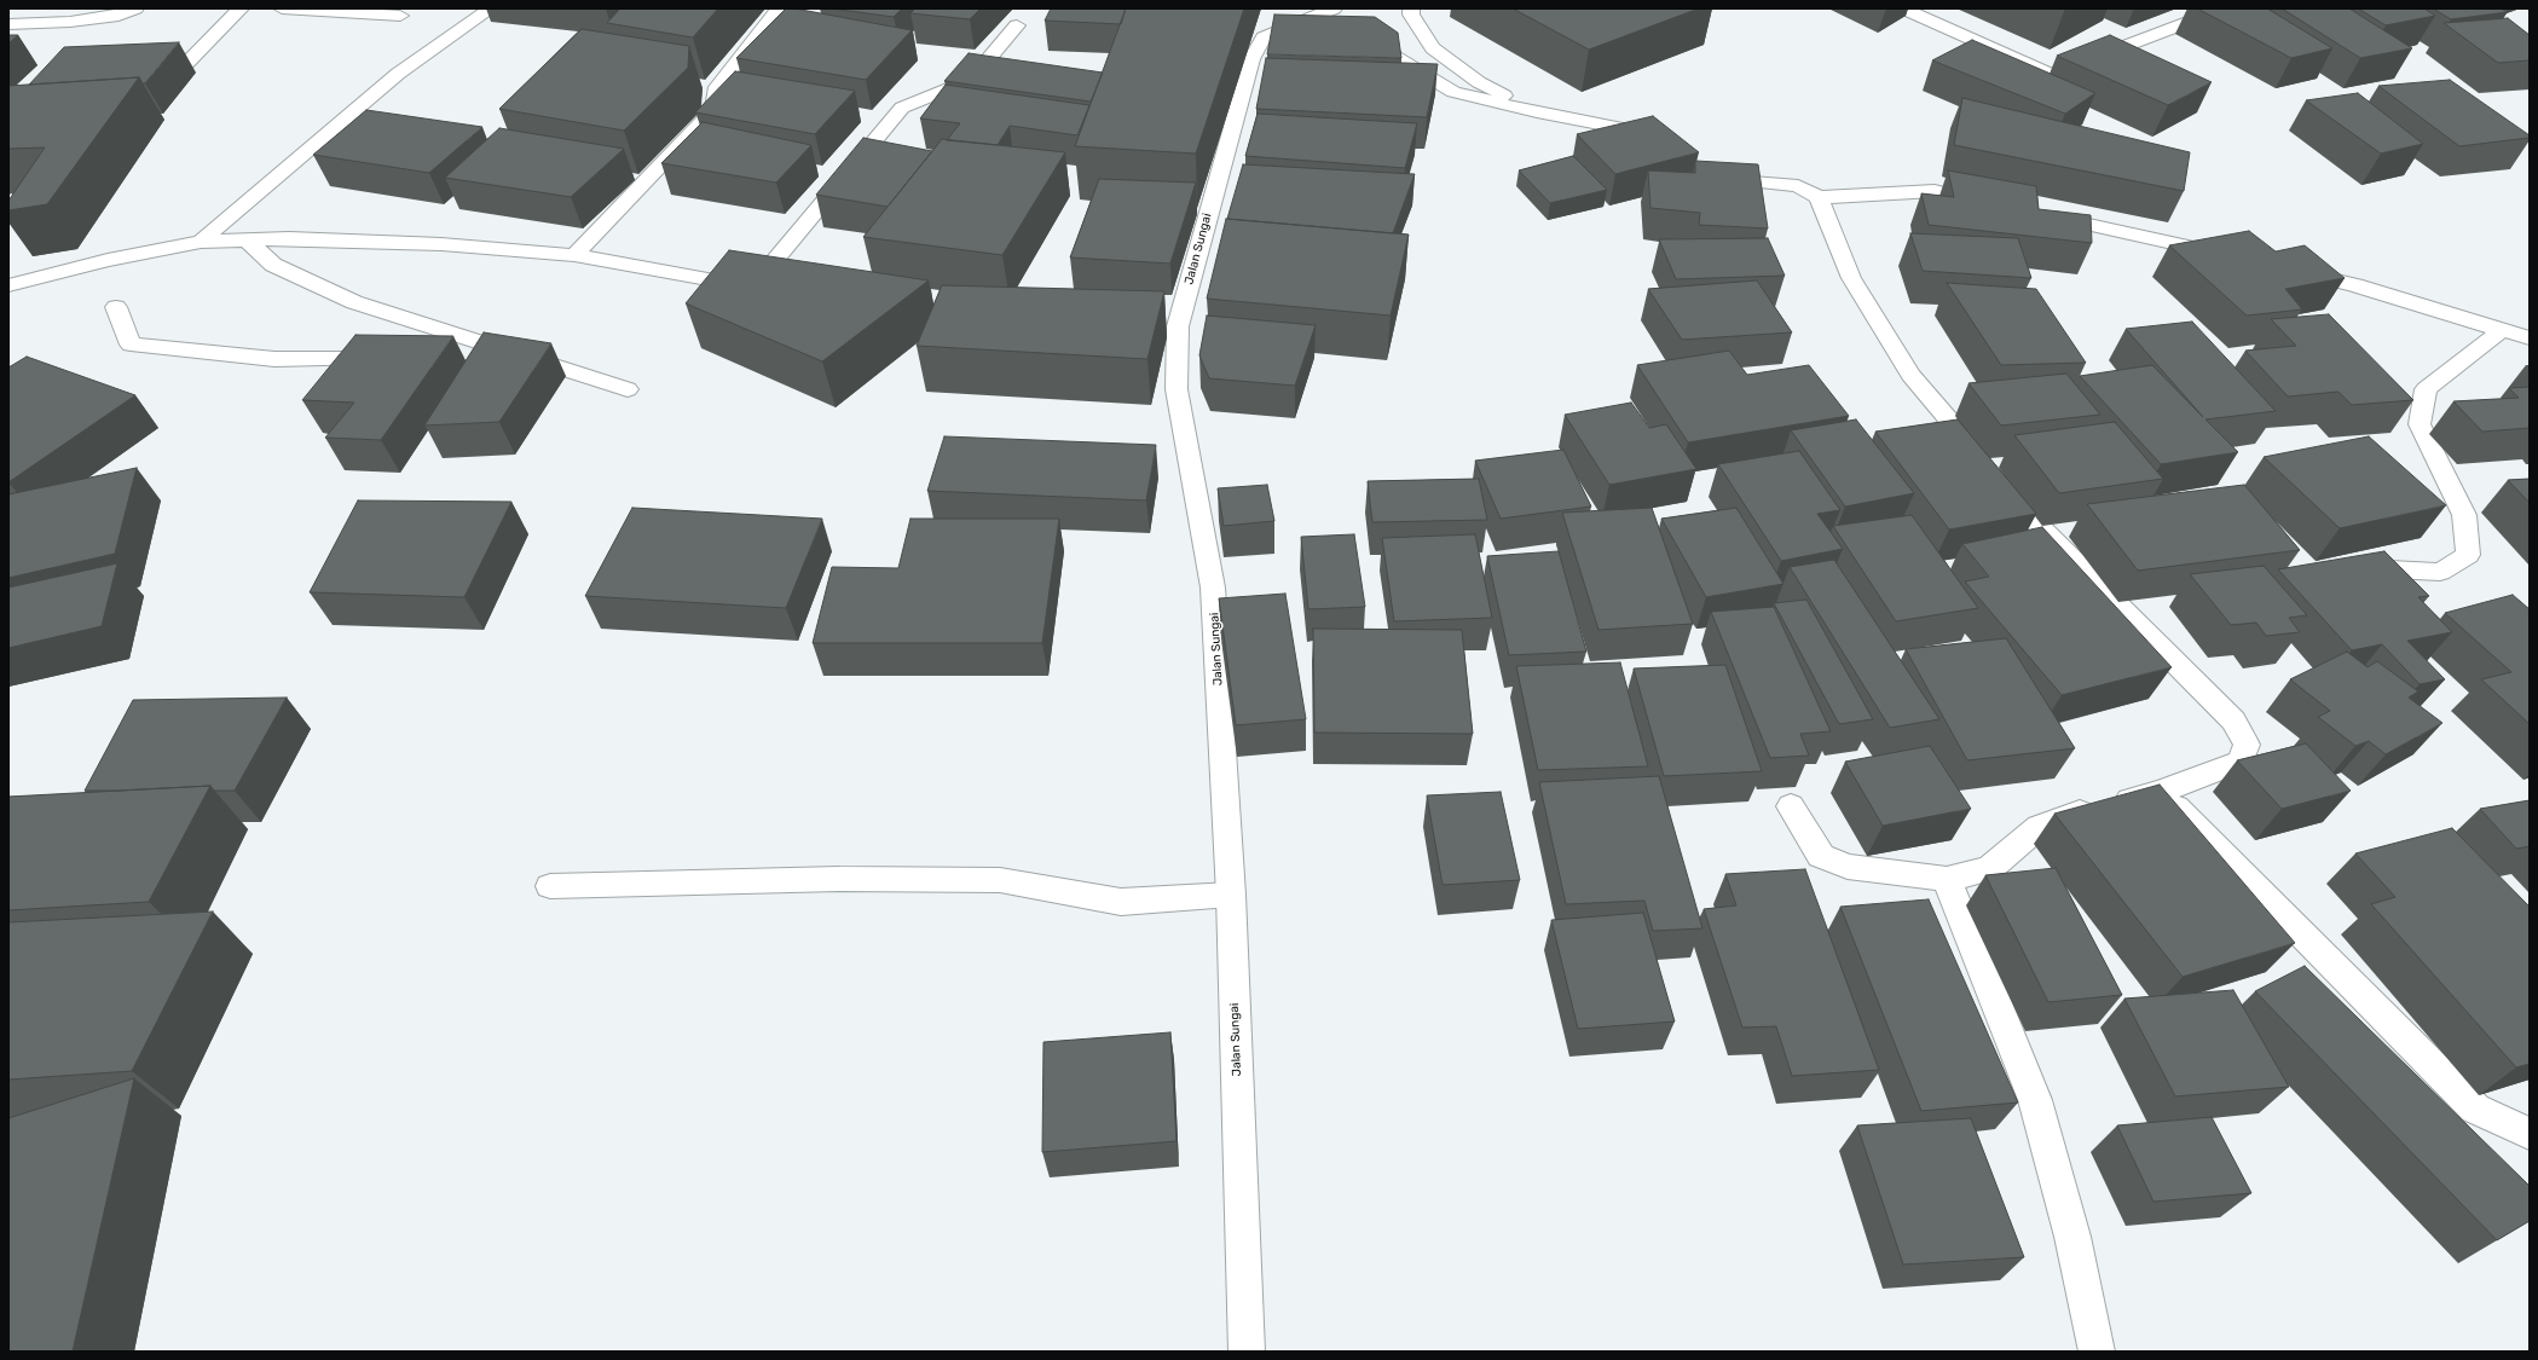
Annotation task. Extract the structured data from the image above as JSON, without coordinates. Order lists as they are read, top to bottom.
{
  "streets": {
    "street": ["Jalan Sungai"]
  }
}
